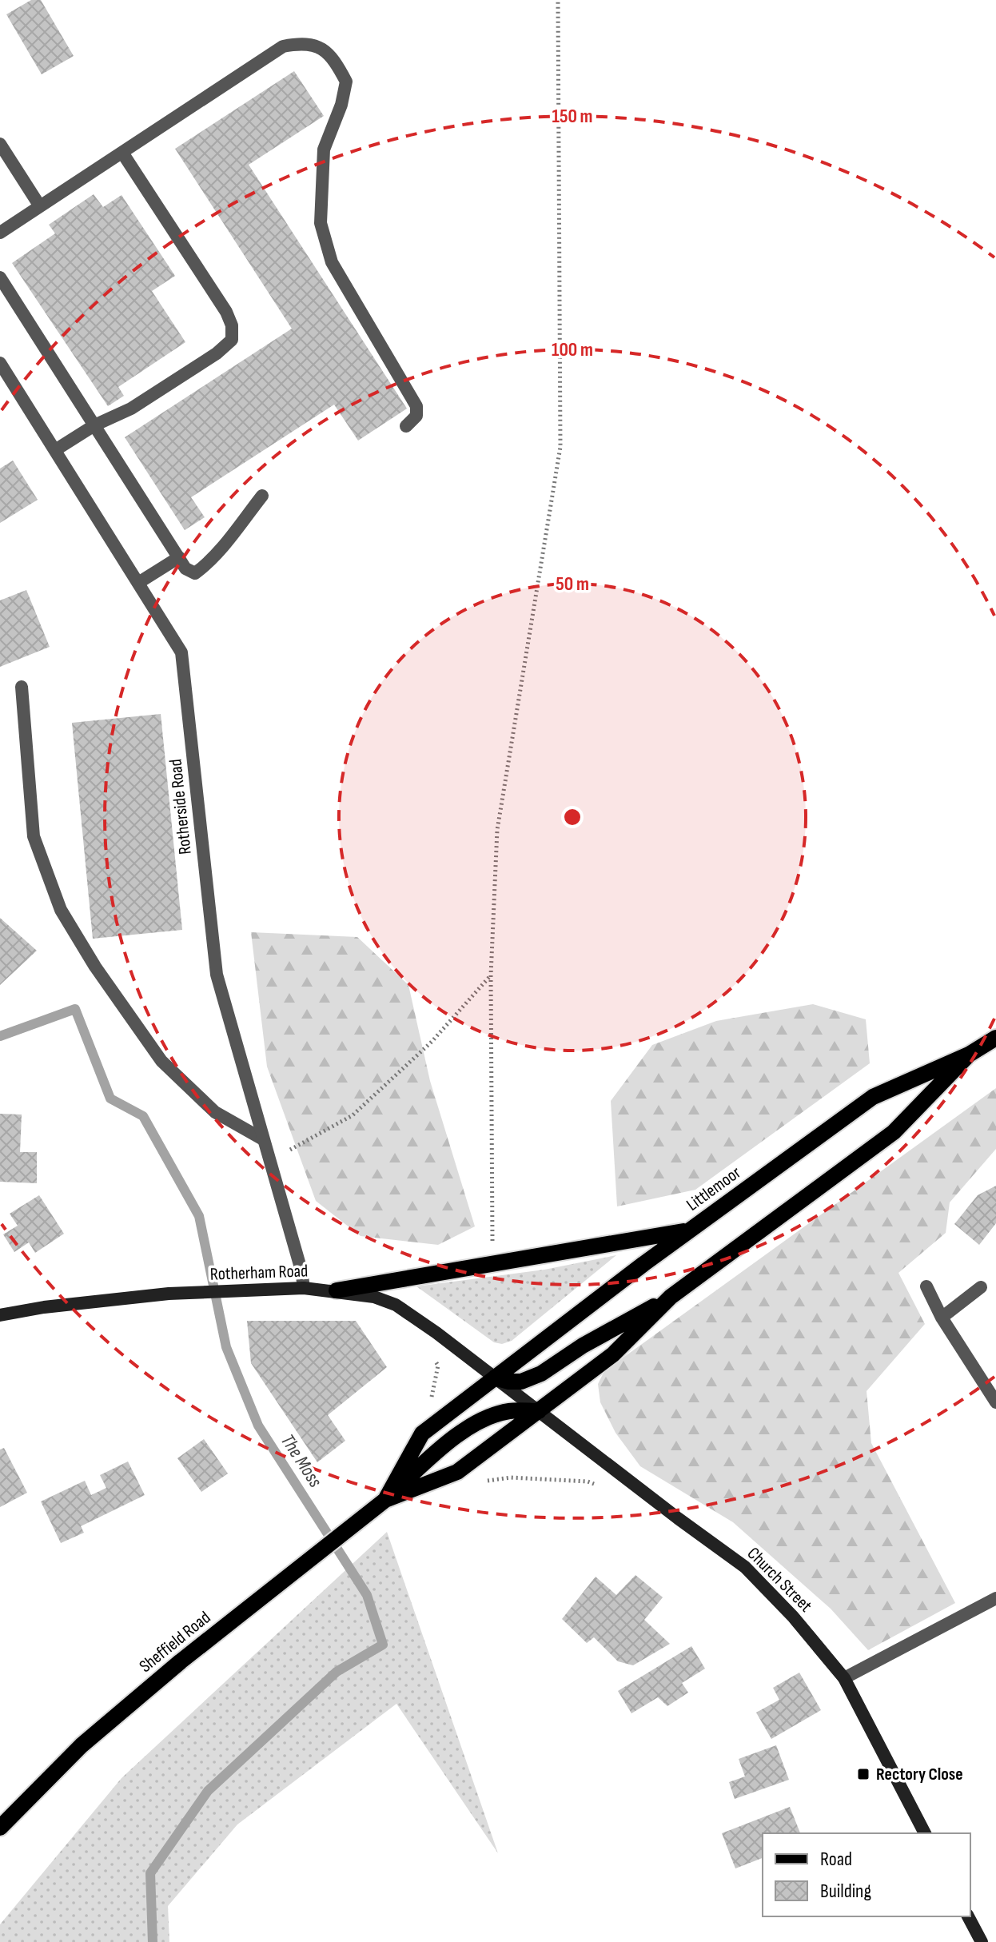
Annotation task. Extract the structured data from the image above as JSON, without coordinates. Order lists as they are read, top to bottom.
{
  "streets": {
    "main road": [
      "Littlemoor",
      "Rotherham Road",
      "Church Street",
      "Sheffield Road"
    ],
    "street": ["Rotherside Road"]
  },
  "crossings": [
    ["Rotherside Road", "Rotherham Road"],
    ["Littlemoor", "Rotherham Road"],
    ["Littlemoor", "Church Street"],
    ["Littlemoor", "Sheffield Road"],
    ["Rotherham Road", "Church Street"],
    ["Rotherham Road", "Sheffield Road"],
    ["Church Street", "Sheffield Road"]
  ],
  "water": ["The Moss"],
  "places": {
    "transit": ["Rectory Close"]
  },
  "legend": ["Road", "Building"],
  "rings": ["150 m", "100 m", "50 m"]
}
